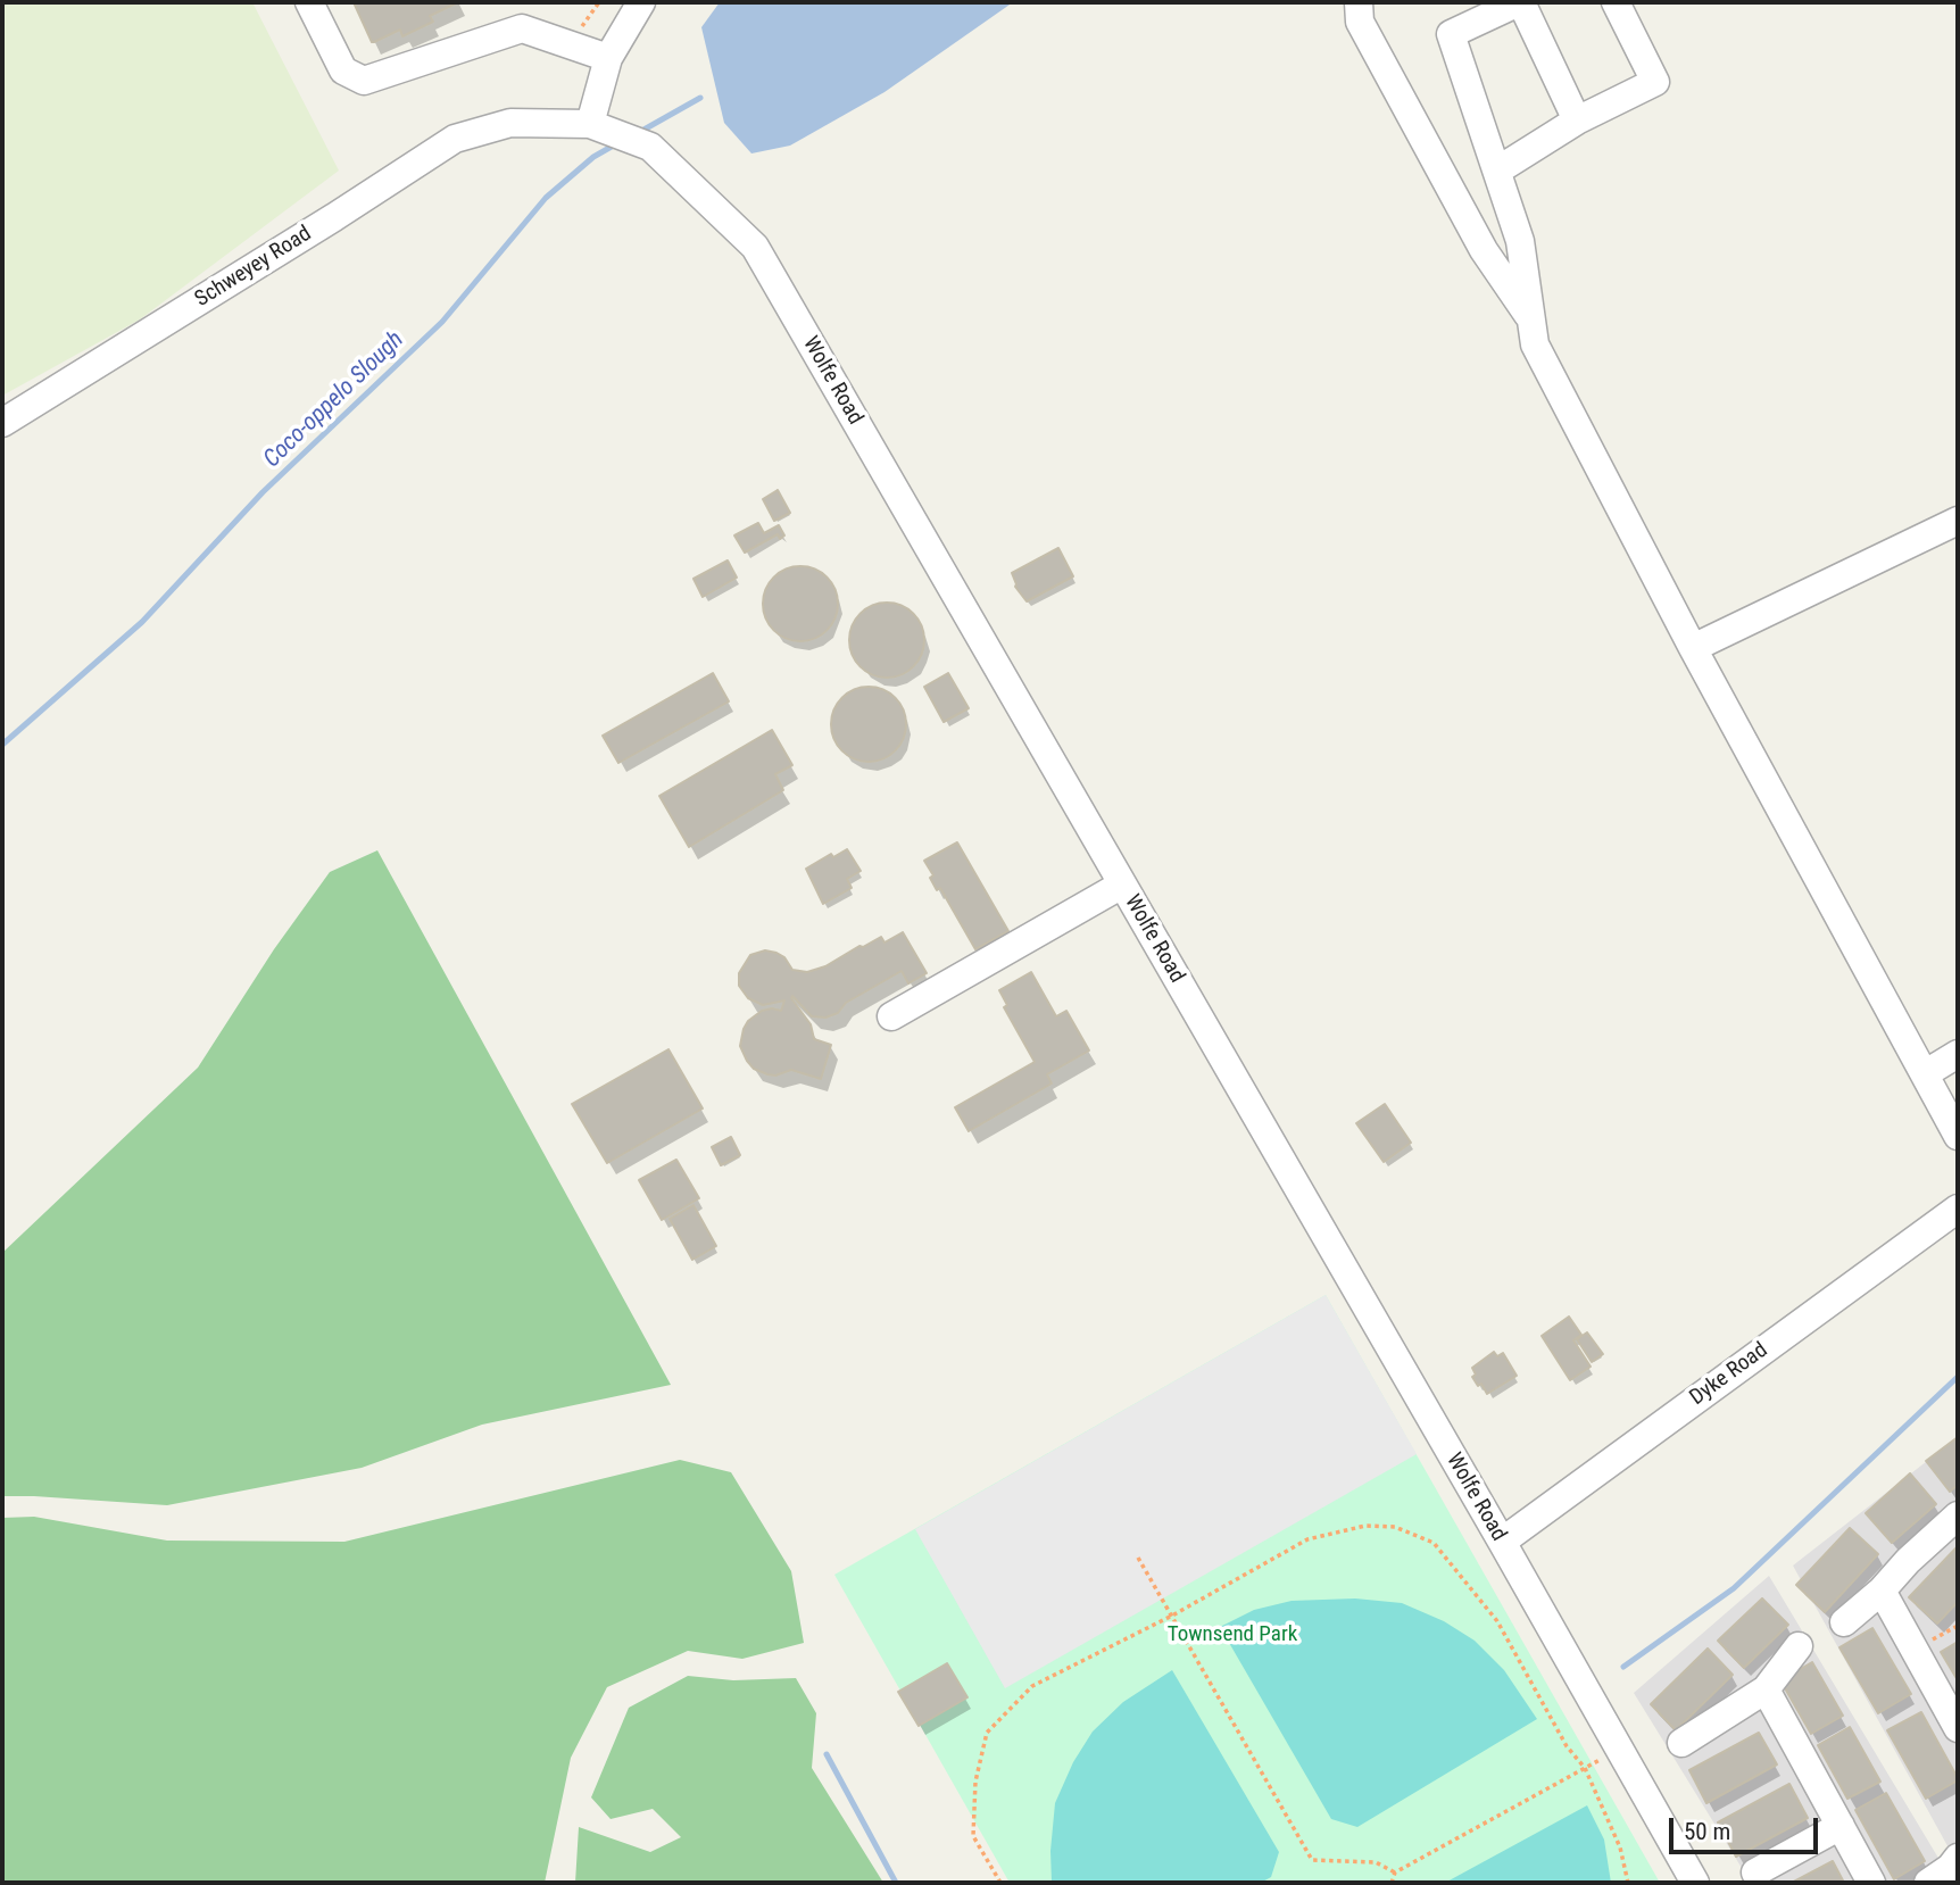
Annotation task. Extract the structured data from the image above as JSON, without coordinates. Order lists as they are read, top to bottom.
{
  "streets": {
    "street": ["Schweyey Road", "Wolfe Road", "Dyke Road"]
  },
  "crossings": [
    ["Schweyey Road", "Wolfe Road"],
    ["Wolfe Road", "Dyke Road"]
  ],
  "water": ["Coco-oppelo Slough"],
  "parks": ["Townsend Park"],
  "scale_bar": "50 m"
}
